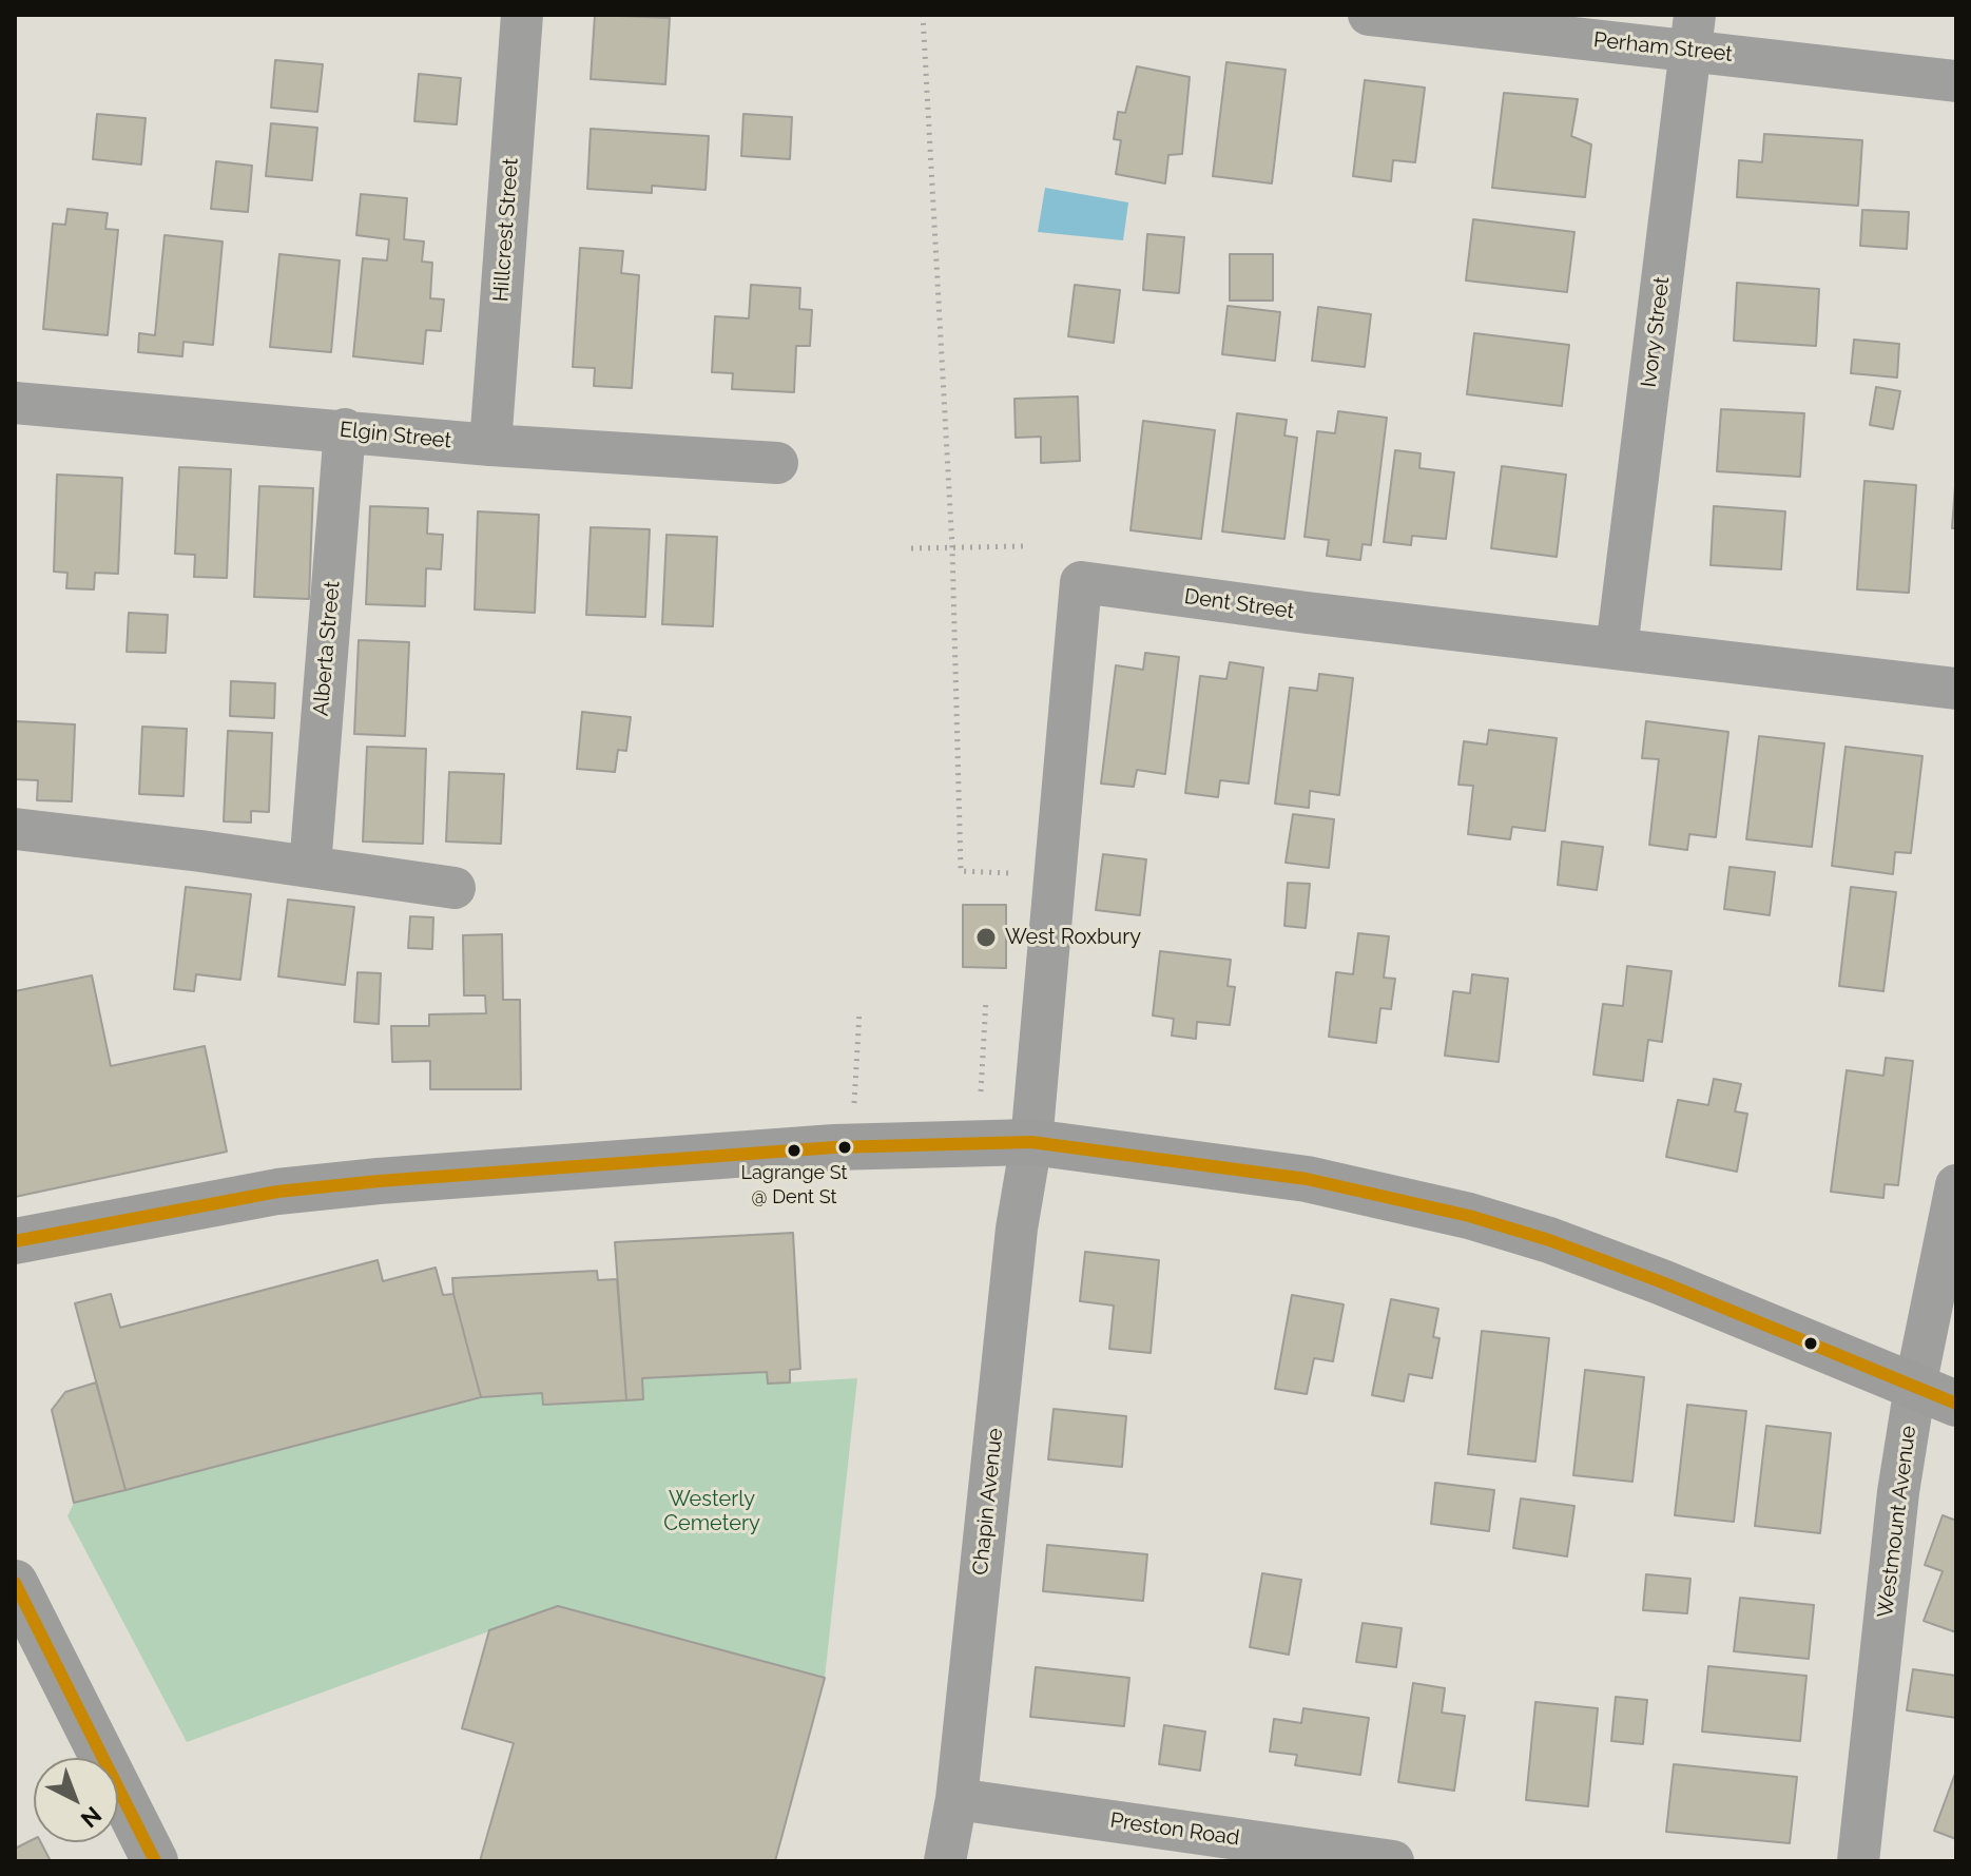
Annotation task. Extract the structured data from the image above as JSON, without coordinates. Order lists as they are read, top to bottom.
{
  "streets": {
    "street": [
      "Perham Street",
      "Hillcrest Street",
      "Ivory Street",
      "Elgin Street",
      "Dent Street",
      "Alberta Street",
      "Chapin Avenue",
      "Westmount Avenue",
      "Preston Road"
    ]
  },
  "crossings": [
    ["Perham Street", "Ivory Street"],
    ["Hillcrest Street", "Elgin Street"],
    ["Ivory Street", "Dent Street"],
    ["Elgin Street", "Alberta Street"],
    ["Dent Street", "Chapin Avenue"],
    ["Chapin Avenue", "Preston Road"]
  ],
  "parks": ["Westerly Cemetery"],
  "places": ["West Roxbury", "Lagrange St @ Dent St"],
  "north": "bottom right"
}
